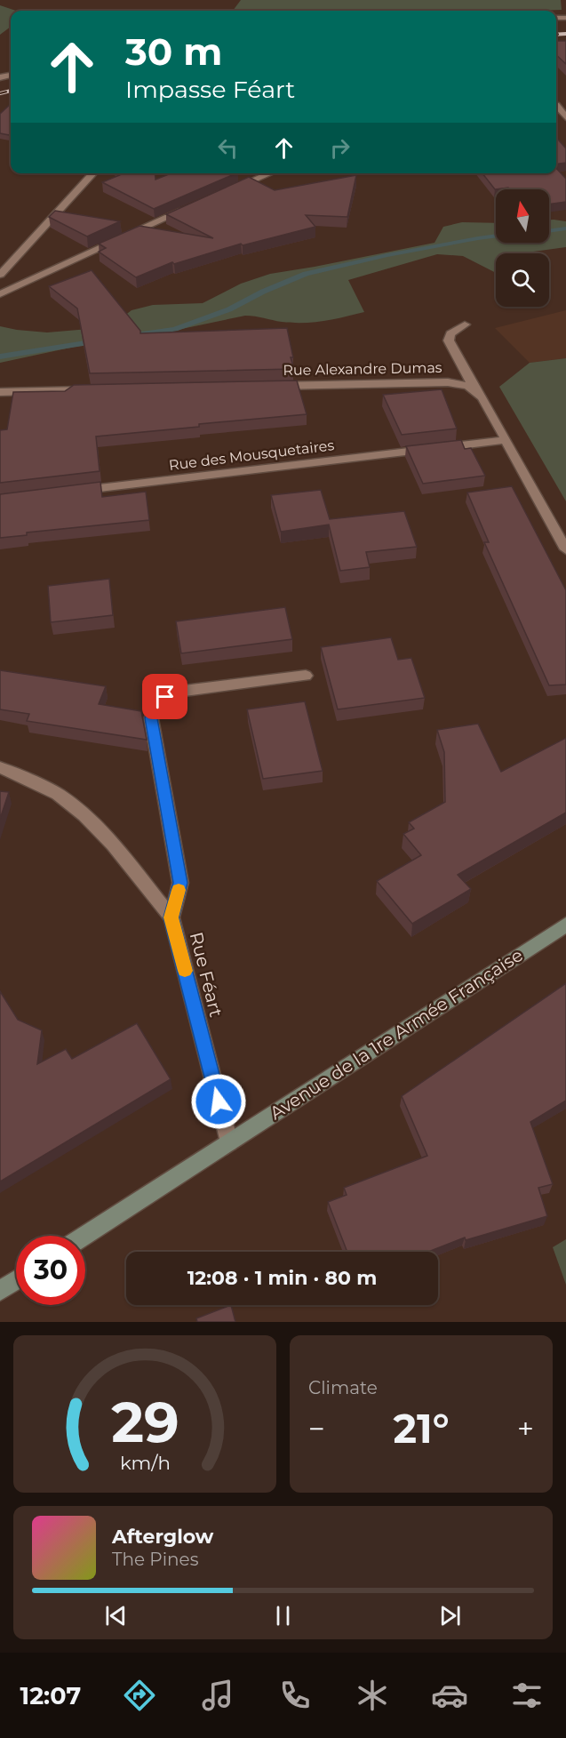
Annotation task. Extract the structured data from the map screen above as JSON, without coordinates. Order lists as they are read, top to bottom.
{
  "streets": {
    "main road": ["Avenue de la 1re Armée Française"],
    "street": ["Rue Alexandre Dumas", "Rue des Mousquetaires", "Rue Féart"]
  },
  "crossings": [
    ["Rue Féart", "Avenue de la 1re Armée Française"]
  ],
  "north": "top",
  "page": {
    "turn": ["30 m", "Impasse Féart"],
    "limit": "30",
    "trip": "12:08 · 1 min · 80 m",
    "tile": "Climate",
    "heat": ["−", "21°", "+"],
    "song": ["Afterglow", "The Pines"],
    "tabs": "12:07",
    "gauge": ["29", "km/h"]
  }
}
